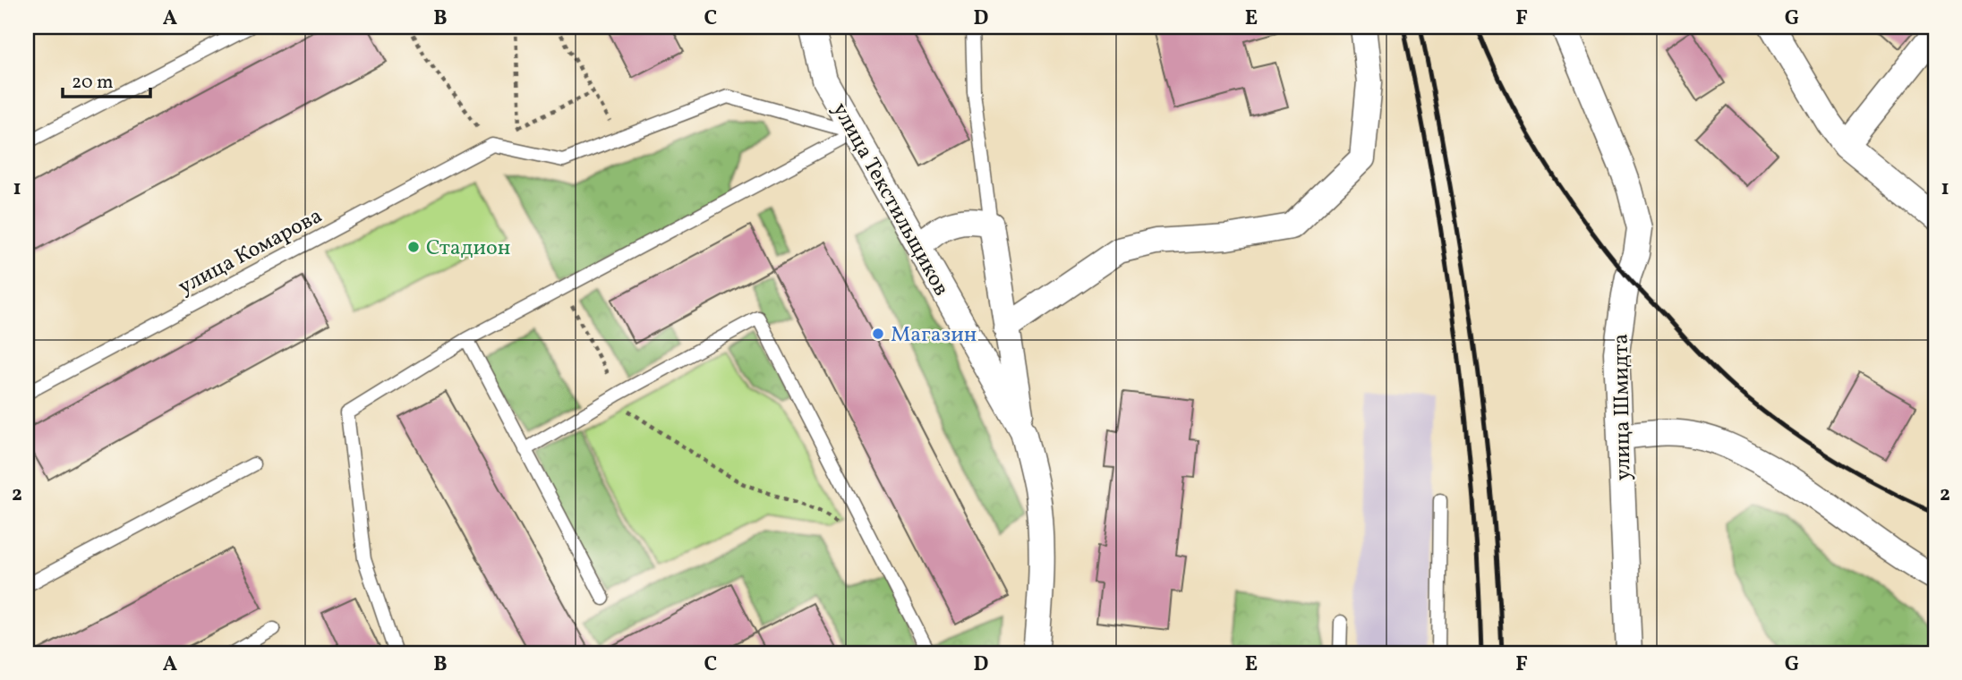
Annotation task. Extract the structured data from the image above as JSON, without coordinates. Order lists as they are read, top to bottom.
{
  "streets": {
    "street": ["улица Текстильщиков", "улица Шмидта"],
    "lane": ["улица Комарова"]
  },
  "places": ["Стадион", "Магазин"],
  "scale_bar": "20 m",
  "grid": {
    "columns": [
      "A",
      "B",
      "C",
      "D",
      "E",
      "F",
      "G"
    ],
    "rows": ["1", "2"]
  }
}
